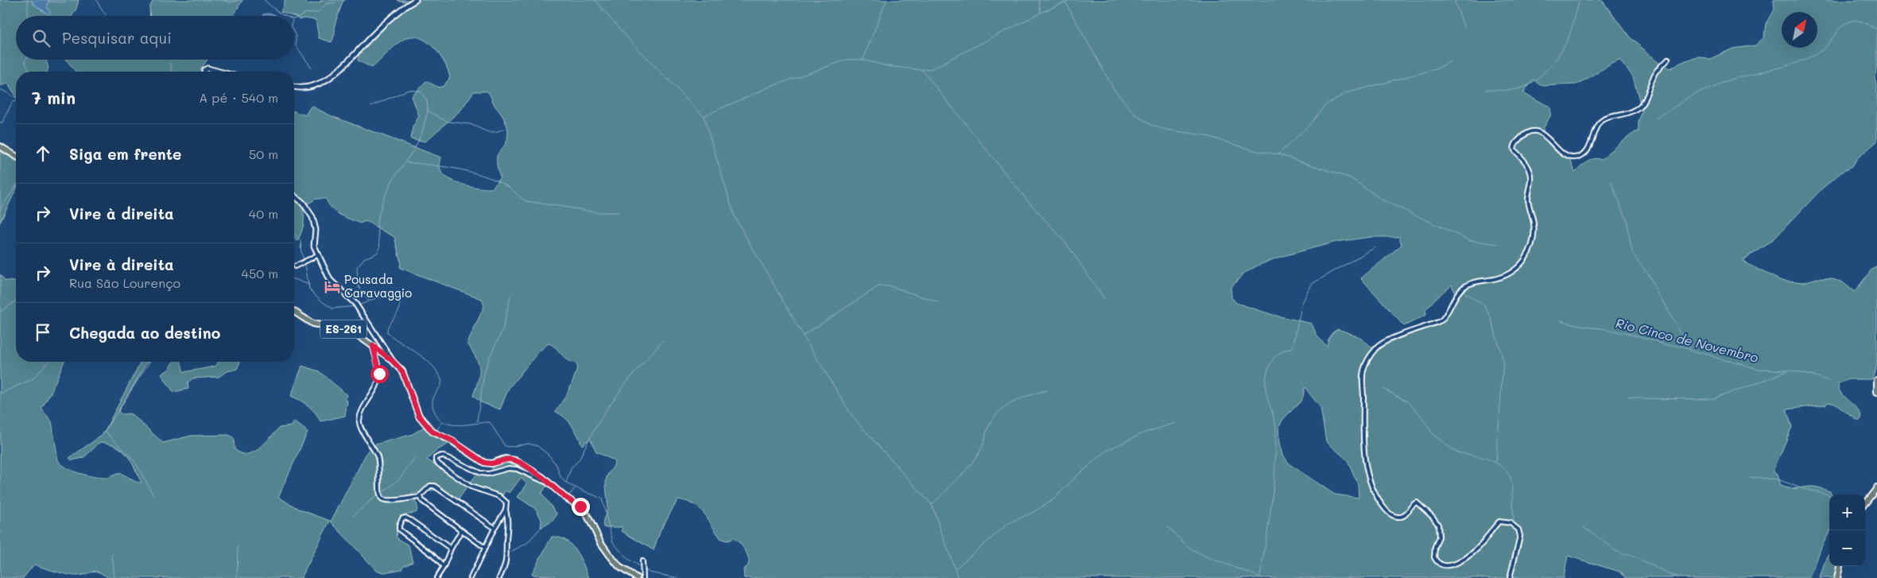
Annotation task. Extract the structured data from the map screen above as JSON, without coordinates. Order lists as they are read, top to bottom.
{
  "streets": {
    "main road": ["ES-261"]
  },
  "water": ["Rio Cinco de Novembro"],
  "places": {
    "hotel": ["Pousada Caravaggio"]
  },
  "north": "top right",
  "page": {
    "search": "Pesquisar aqui",
    "heading": ["7 min", "A pé · 540 m"],
    "list": [
      ["Siga em frente", "50 m"],
      ["Vire à direita", "40 m"],
      ["Vire à direita", "Rua São Lourenço", "450 m"],
      "Chegada ao destino"
    ],
    "map_buttons": ["+", "−"]
  }
}
